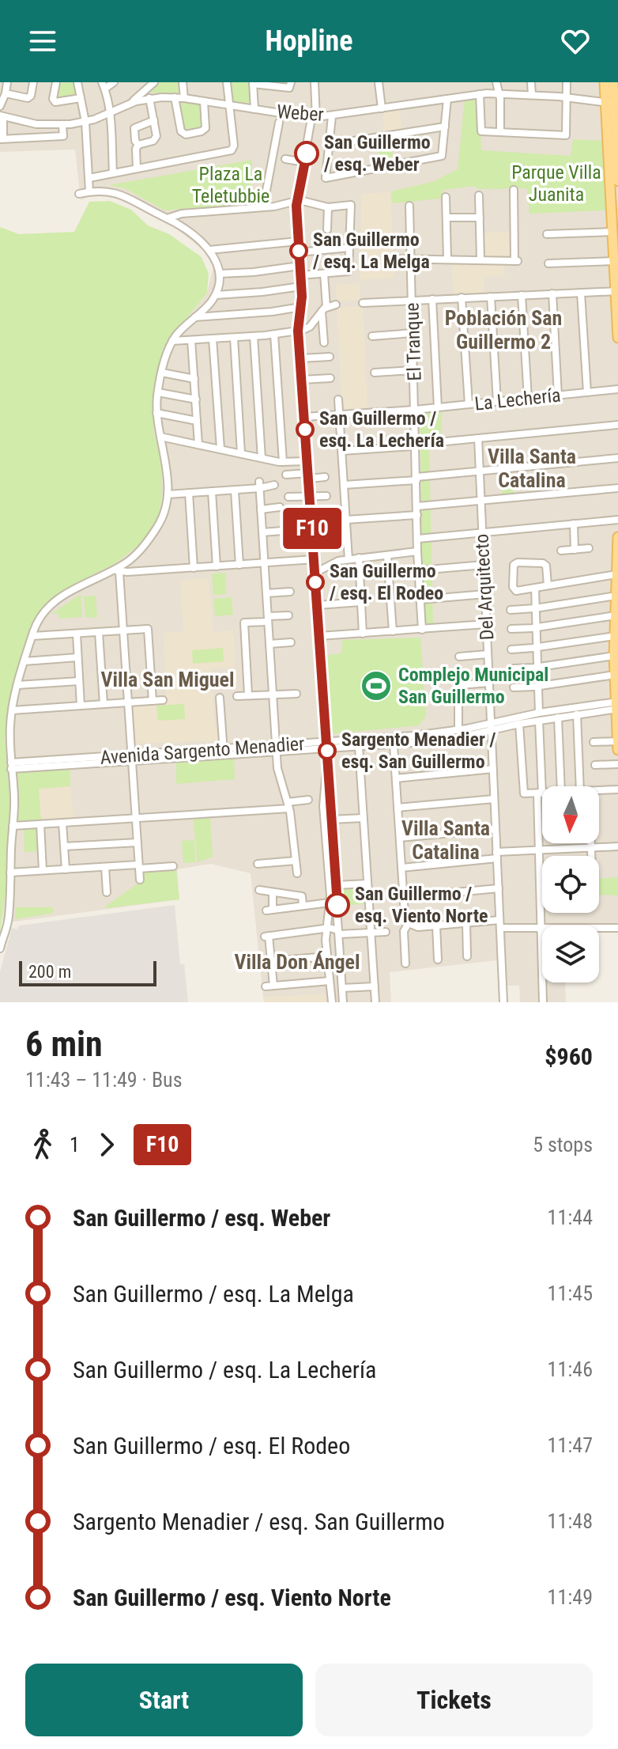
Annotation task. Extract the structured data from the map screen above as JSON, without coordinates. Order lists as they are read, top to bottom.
{
  "streets": {
    "street": [
      "Weber",
      "El Tranque",
      "La Lechería",
      "Del Arquitecto",
      "Avenida Sargento Menadier"
    ]
  },
  "crossings": [
    ["El Tranque", "La Lechería"],
    ["Del Arquitecto", "Avenida Sargento Menadier"]
  ],
  "districts": [
    "Población San Guillermo 2",
    "Villa Santa Catalina",
    "Villa San Miguel",
    "Villa Santa Catalina",
    "Villa Don Ángel"
  ],
  "parks": ["Parque Villa Juanita", "Plaza La Teletubbie"],
  "places": {
    "other": [
      "San Guillermo / esq. Weber",
      "San Guillermo / esq. La Melga",
      "San Guillermo / esq. La Lechería",
      "San Guillermo / esq. El Rodeo",
      "Sargento Menadier / esq. San Guillermo",
      "San Guillermo / esq. Viento Norte"
    ],
    "sports": ["Complejo Municipal San Guillermo"]
  },
  "lines": ["bus line F10"],
  "scale_bar": "200 m",
  "north": "bottom",
  "page": {
    "header": "Hopline",
    "on_map": "F10",
    "scale": "200 m",
    "heading": ["6 min", "11:43 – 11:49 · Bus", "$960"],
    "legs": ["1", "F10", "5 stops"],
    "list": [
      {
        "name": "San Guillermo / esq. Weber",
        "value": "11:44"
      },
      {
        "name": "San Guillermo / esq. La Melga",
        "value": "11:45"
      },
      {
        "name": "San Guillermo / esq. La Lechería",
        "value": "11:46"
      },
      {
        "name": "San Guillermo / esq. El Rodeo",
        "value": "11:47"
      },
      {
        "name": "Sargento Menadier / esq. San Guillermo",
        "value": "11:48"
      },
      {
        "name": "San Guillermo / esq. Viento Norte",
        "value": "11:49"
      }
    ],
    "buttons": ["Start", "Tickets"]
  }
}
